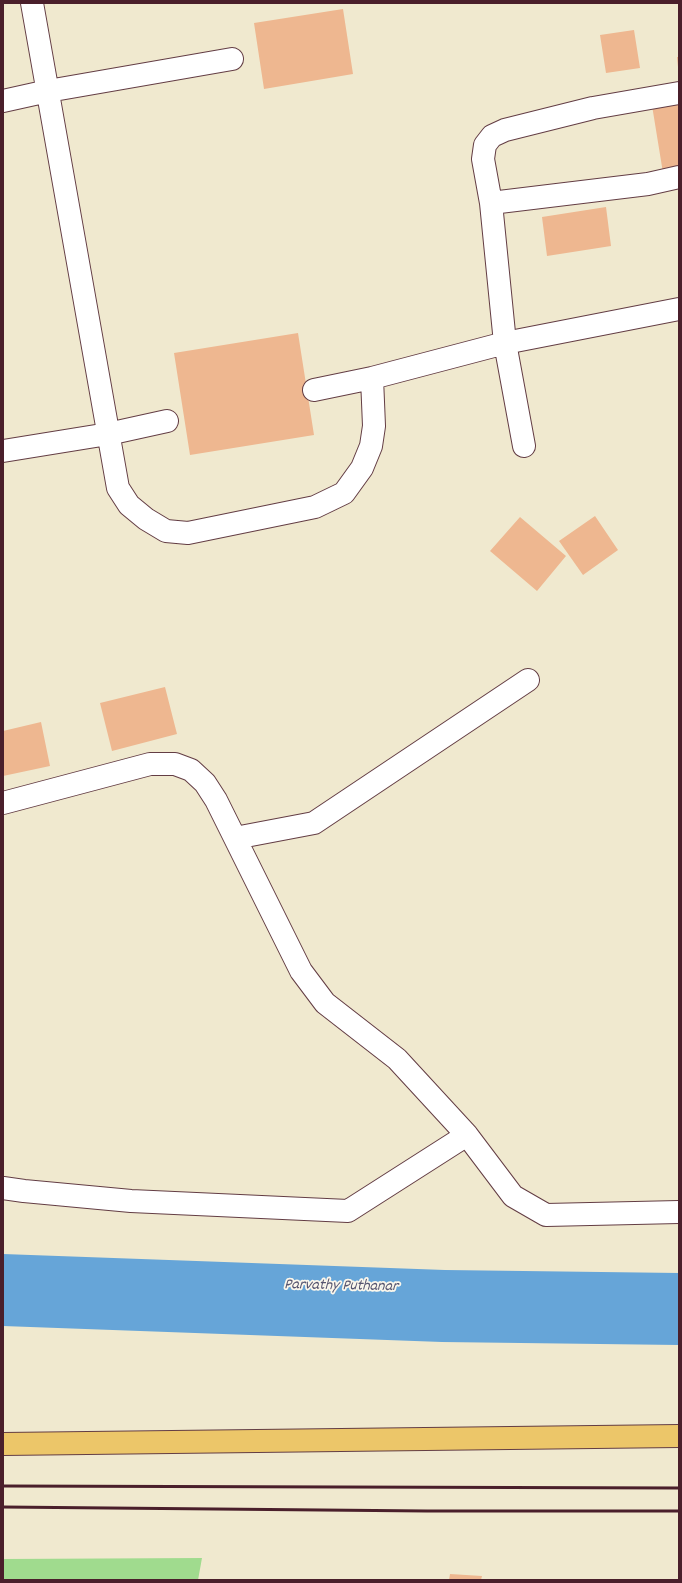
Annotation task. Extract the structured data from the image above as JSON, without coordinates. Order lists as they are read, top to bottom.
{
  "water": ["Parvathy Puthanar"]
}
